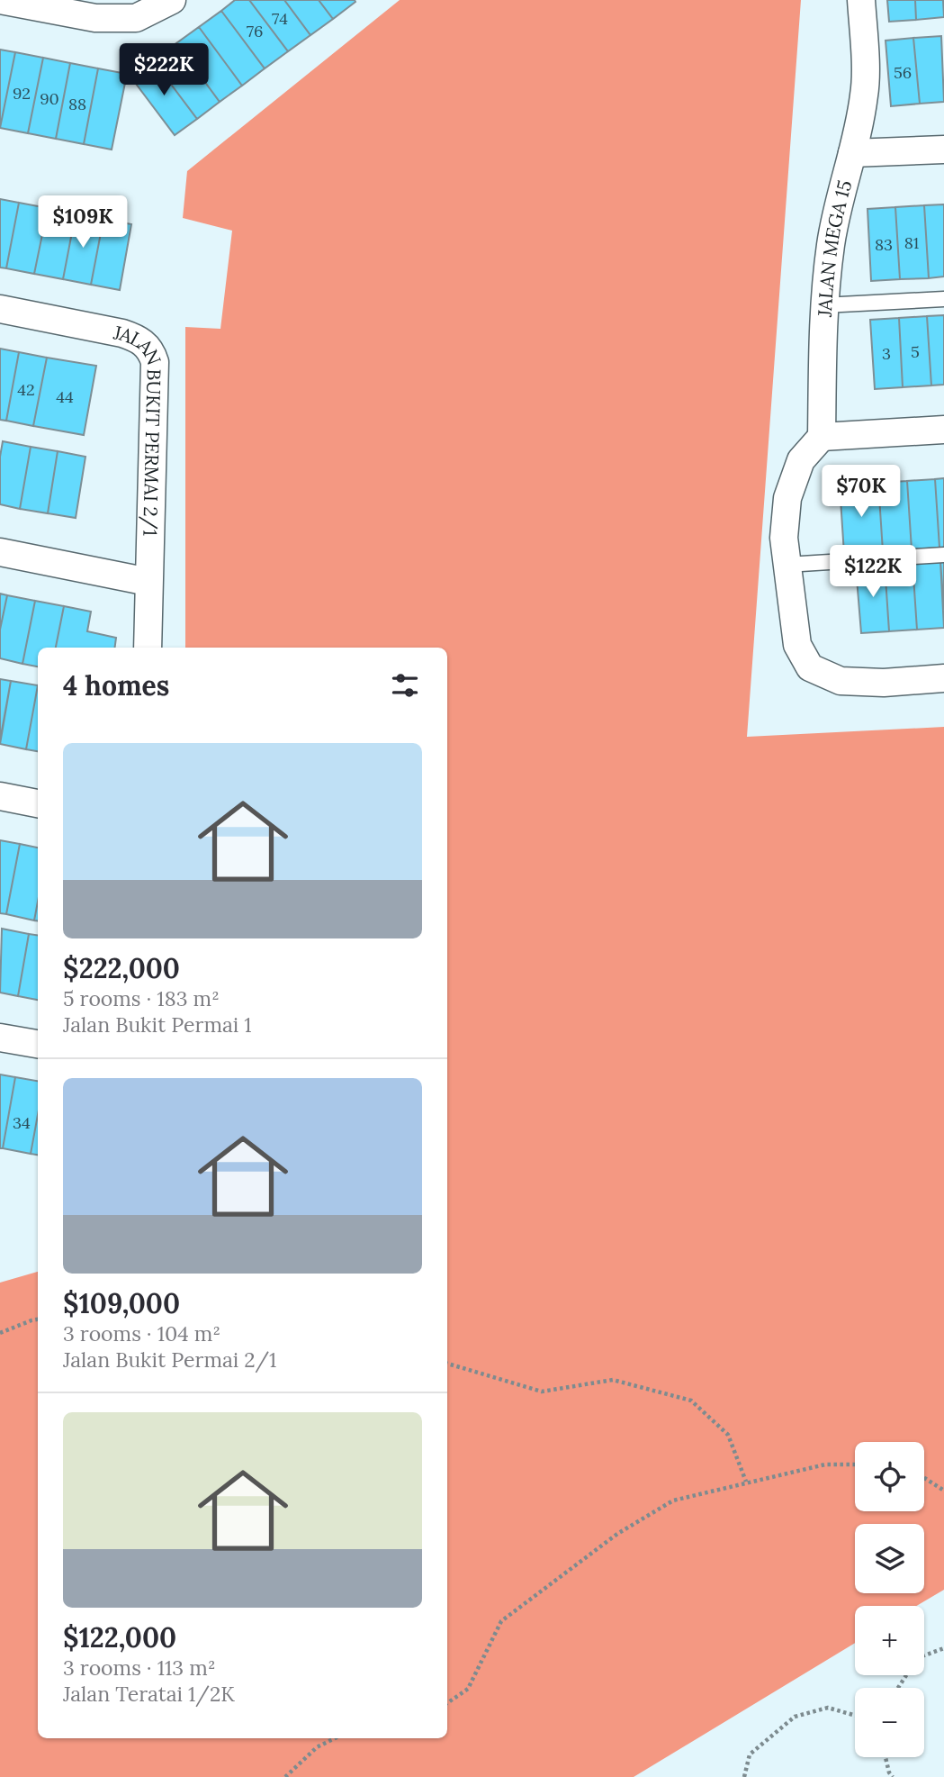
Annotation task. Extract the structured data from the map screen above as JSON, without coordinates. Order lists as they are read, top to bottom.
{
  "streets": {
    "street": ["JALAN MEGA 15", "JALAN BUKIT PERMAI 2/1"]
  },
  "house_numbers": [
    "74",
    "76",
    "56",
    "92",
    "90",
    "88",
    "81",
    "83",
    "5",
    "3",
    "42",
    "44",
    "34"
  ],
  "page": {
    "price": [
      "$222K",
      "$109K",
      "$70K",
      "$122K"
    ],
    "heading": "4 homes",
    "list": [
      {
        "name": "$222,000",
        "note": "5 rooms · 183 m² · Jalan Bukit Permai 1"
      },
      {
        "name": "$109,000",
        "note": "3 rooms · 104 m² · Jalan Bukit Permai 2/1"
      },
      {
        "name": "$122,000",
        "note": "3 rooms · 113 m² · Jalan Teratai 1/2K"
      }
    ],
    "map_buttons": ["+", "−"]
  }
}
